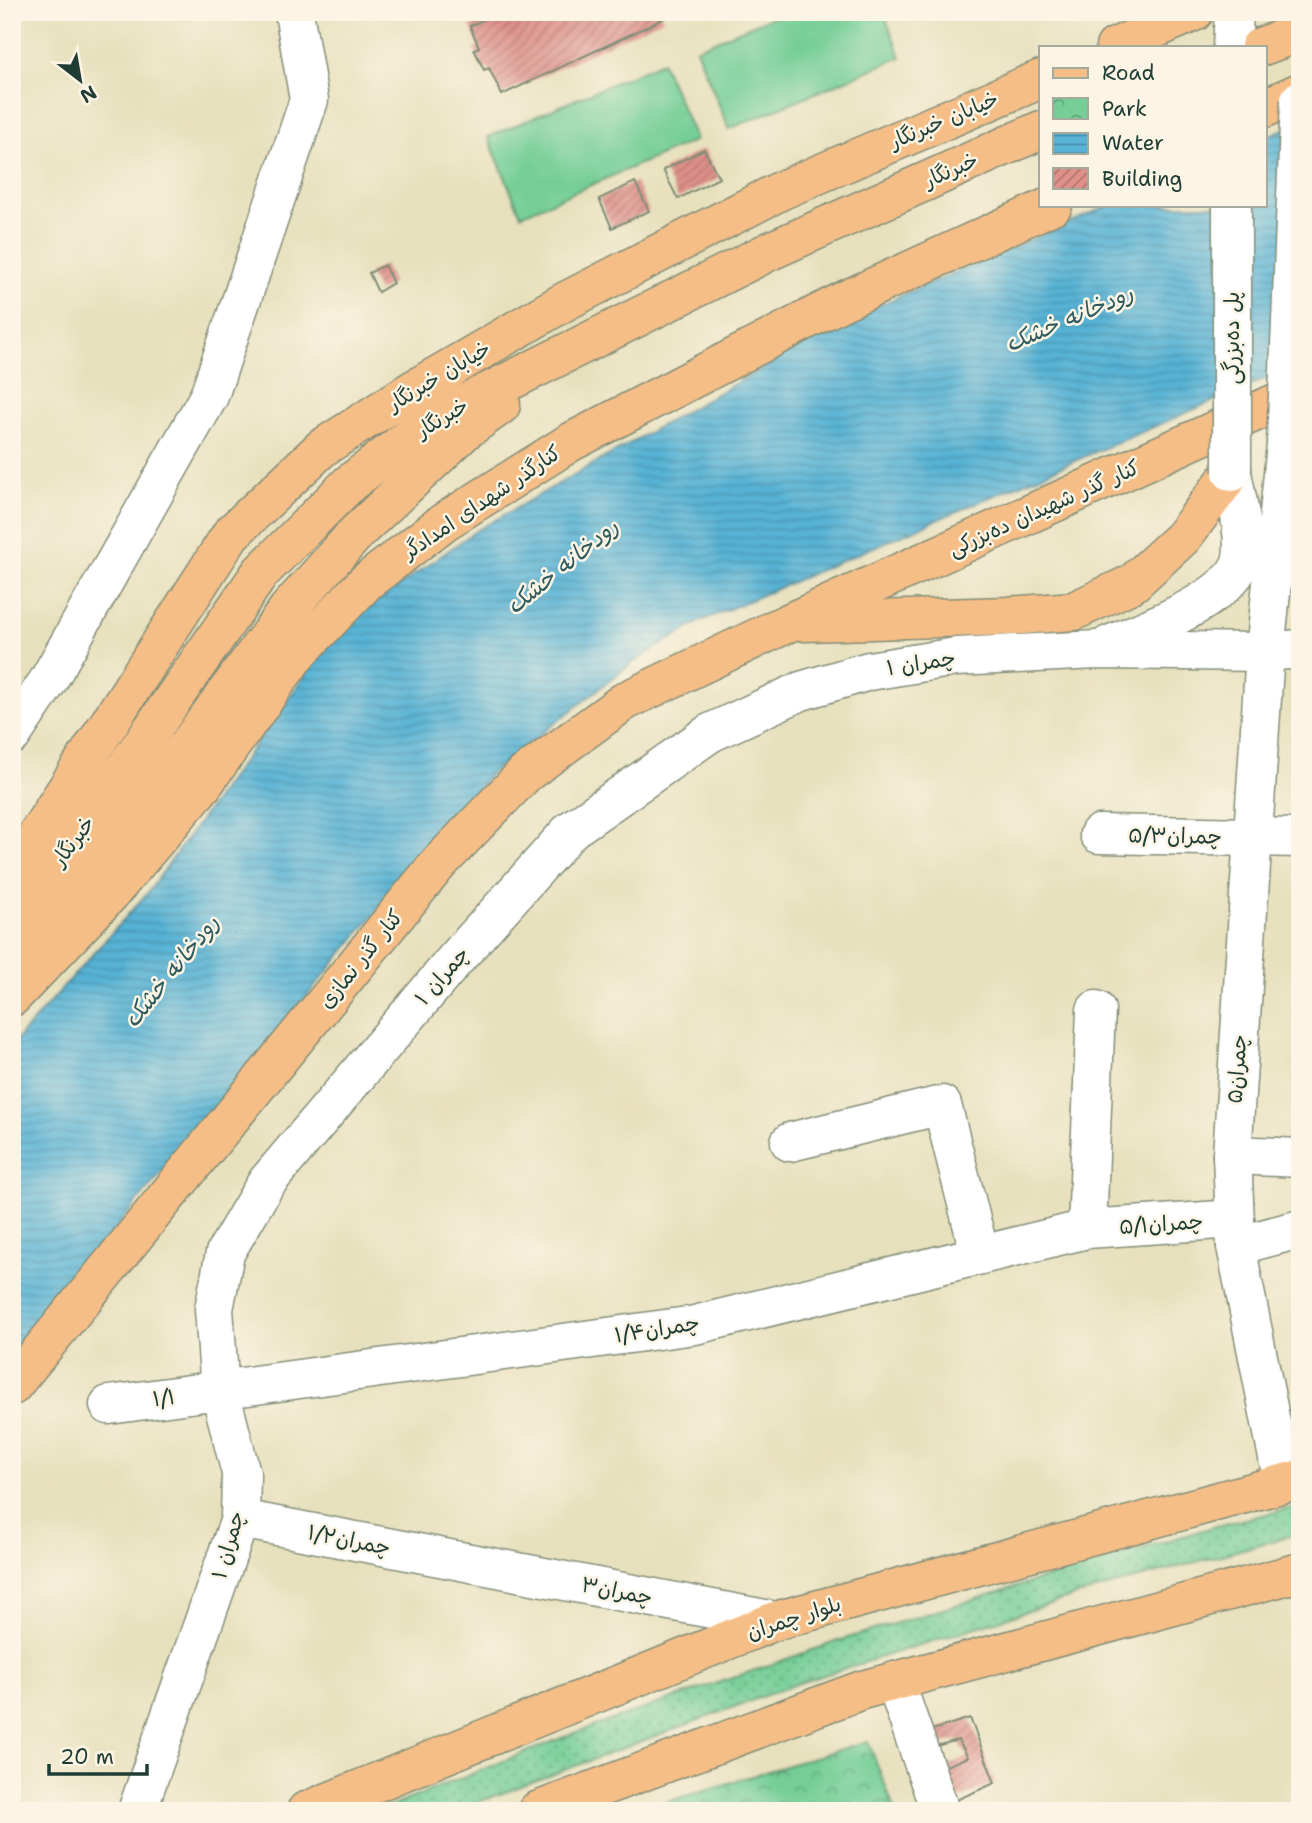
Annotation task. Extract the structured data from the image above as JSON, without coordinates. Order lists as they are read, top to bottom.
{
  "streets": {
    "main road": [
      "خیابان خبرنگار",
      "خبرنگار",
      "کنارگذر شهدای امدادگر",
      "کنار گذر شهیدان ده‌بزرکی",
      "کنار گذر نمازی",
      "بلوار چمران"
    ],
    "street": [
      "پل ده‌بزرگی",
      "چمران ۱",
      "چمران۵/۳",
      "چمران۵",
      "چمران۵/۱",
      "چمران۱/۴",
      "۱/۱",
      "چمران۱/۲",
      "چمران۳"
    ]
  },
  "crossings": [
    ["پل ده‌بزرگی", "چمران ۱"],
    ["کنار گذر شهیدان ده‌بزرکی", "کنار گذر نمازی"],
    ["چمران ۱", "چمران۵"],
    ["چمران ۱", "چمران۱/۴"],
    ["چمران ۱", "۱/۱"],
    ["چمران ۱", "چمران۱/۲"],
    ["چمران۵/۳", "چمران۵"],
    ["چمران۵", "چمران۵/۱"],
    ["چمران۵", "بلوار چمران"],
    ["چمران۵/۱", "چمران۱/۴"],
    ["چمران۱/۴", "۱/۱"],
    ["چمران۱/۲", "چمران۳"],
    ["چمران۳", "بلوار چمران"]
  ],
  "water": ["رودخانه خشک"],
  "legend": [
    "Road",
    "Park",
    "Water",
    "Building"
  ],
  "scale_bar": "20 m",
  "north": "bottom right"
}
